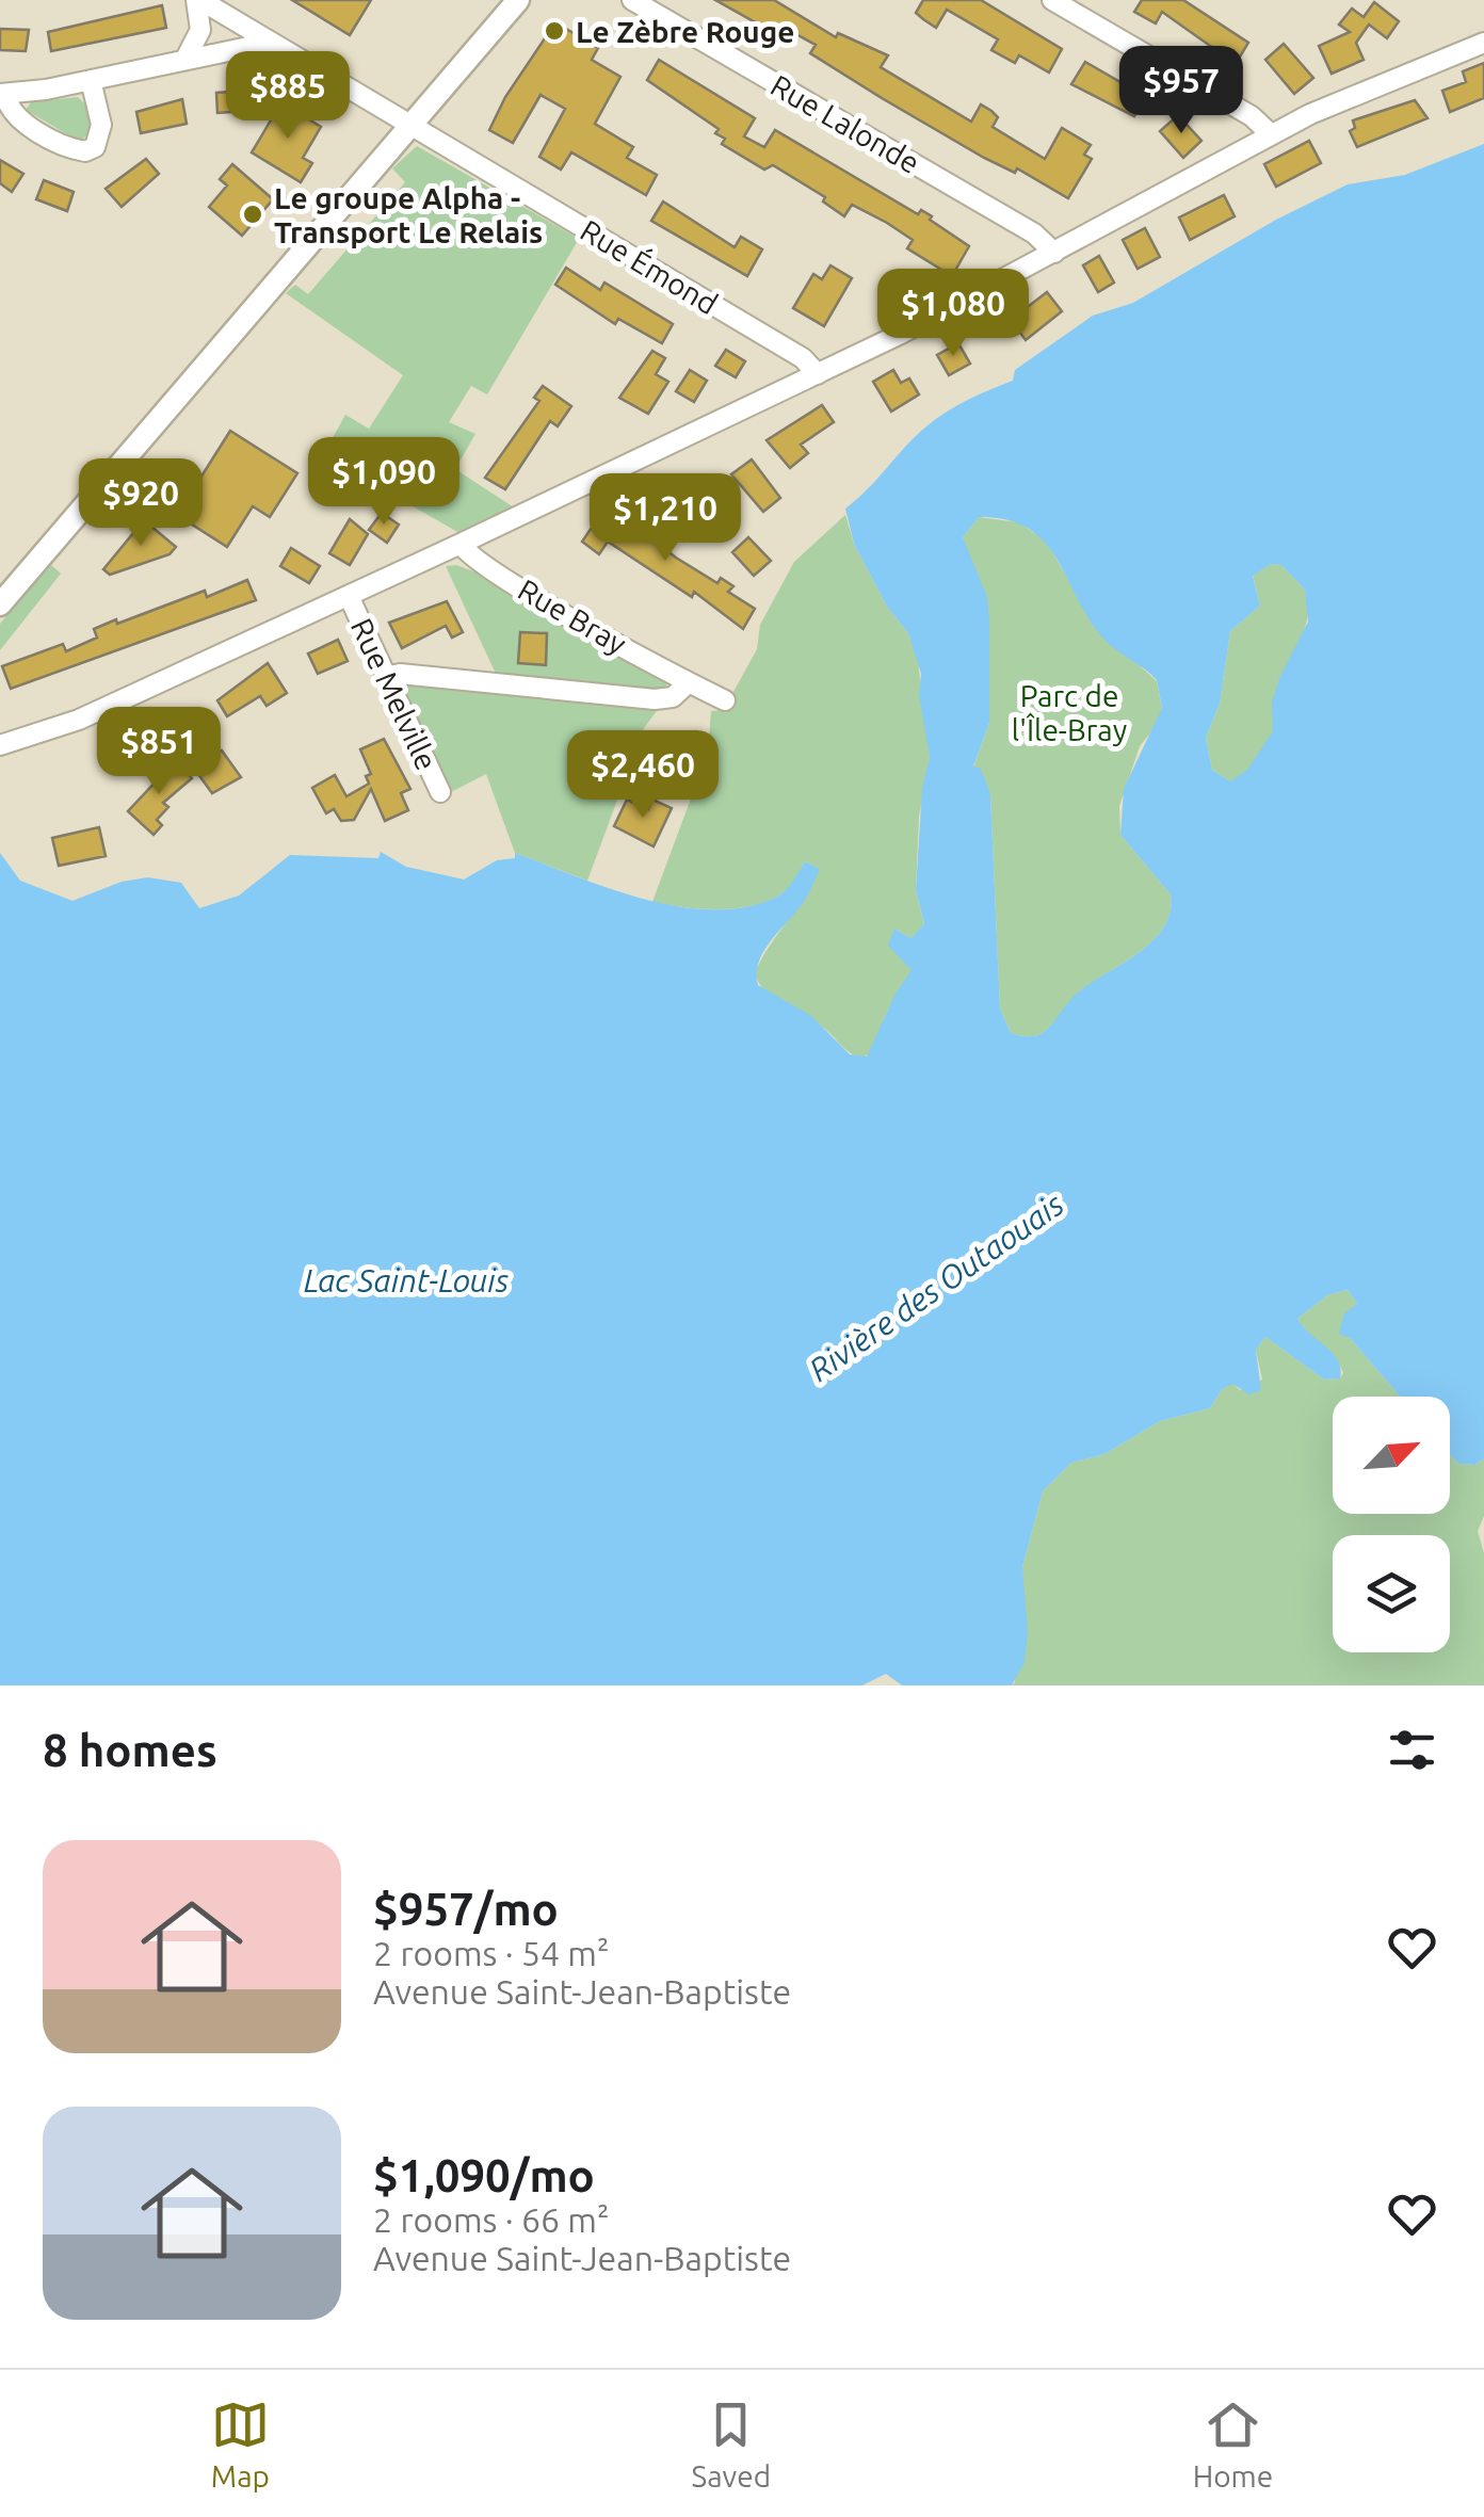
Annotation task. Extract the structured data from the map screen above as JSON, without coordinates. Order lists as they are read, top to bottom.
{
  "streets": {
    "street": [
      "Rue Lalonde",
      "Rue Émond",
      "Rue Bray",
      "Rue Melville"
    ]
  },
  "water": ["Lac Saint-Louis", "Rivière des Outaouais"],
  "parks": ["Parc de l'Île-Bray"],
  "places": ["Le Zèbre Rouge", "Le groupe Alpha - Transport Le Relais"],
  "north": "top right",
  "page": {
    "price": [
      "$957",
      "$885",
      "$1,080",
      "$1,090",
      "$920",
      "$1,210",
      "$851",
      "$2,460"
    ],
    "heading": "8 homes",
    "list": [
      {
        "name": "$957/mo",
        "note": "2 rooms · 54 m² · Avenue Saint-Jean-Baptiste"
      },
      {
        "name": "$1,090/mo",
        "note": "2 rooms · 66 m² · Avenue Saint-Jean-Baptiste"
      }
    ],
    "tabs": ["Map", "Saved", "Home"]
  }
}
